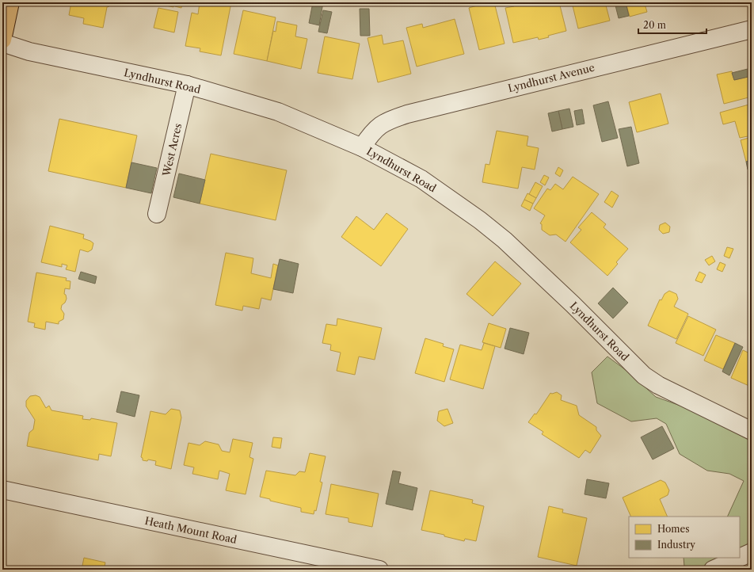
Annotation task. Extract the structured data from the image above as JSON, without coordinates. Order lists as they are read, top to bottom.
{
  "streets": {
    "street": [
      "Lyndhurst Avenue",
      "Lyndhurst Road",
      "West Acres",
      "Heath Mount Road"
    ]
  },
  "crossings": [
    ["Lyndhurst Avenue", "Lyndhurst Road"],
    ["Lyndhurst Road", "West Acres"]
  ],
  "legend": ["Homes", "Industry"],
  "scale_bar": "20 m"
}
